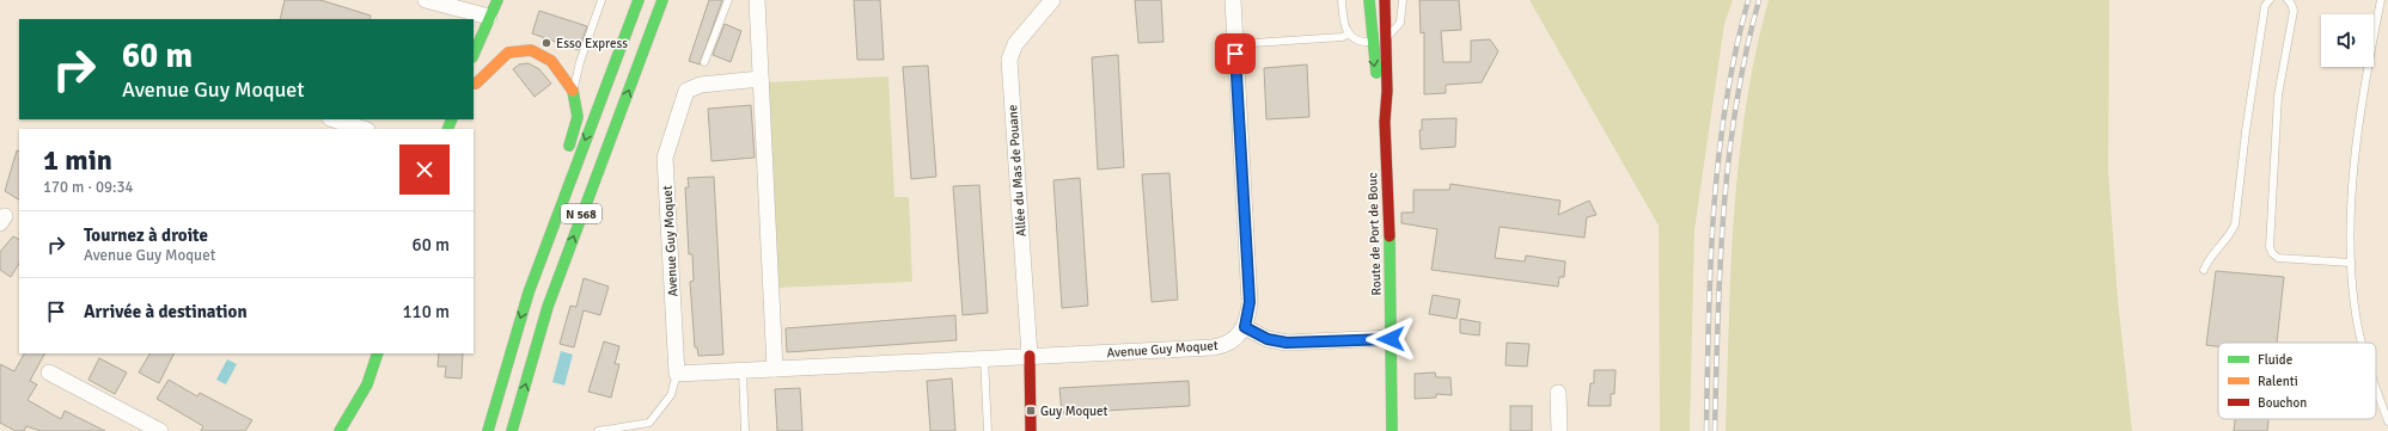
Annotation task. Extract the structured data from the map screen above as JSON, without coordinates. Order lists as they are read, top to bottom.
{
  "streets": {
    "main road": ["N 568", "Route de Port de Bouc"],
    "street": ["Allée du Mas de Pouane", "Avenue Guy Moquet"]
  },
  "crossings": [
    ["Allée du Mas de Pouane", "Avenue Guy Moquet"]
  ],
  "places": {
    "other": ["Esso Express"],
    "transit": ["Guy Moquet"]
  },
  "legend": ["Fluide", "Ralenti", "Bouchon"],
  "page": {
    "turn": ["60 m", "Avenue Guy Moquet"],
    "heading": ["1 min", "170 m · 09:34"],
    "list": [
      {
        "name": "Tournez à droite",
        "note": "Avenue Guy Moquet",
        "value": "60 m"
      },
      {
        "name": "Arrivée à destination",
        "value": "110 m"
      }
    ]
  }
}
